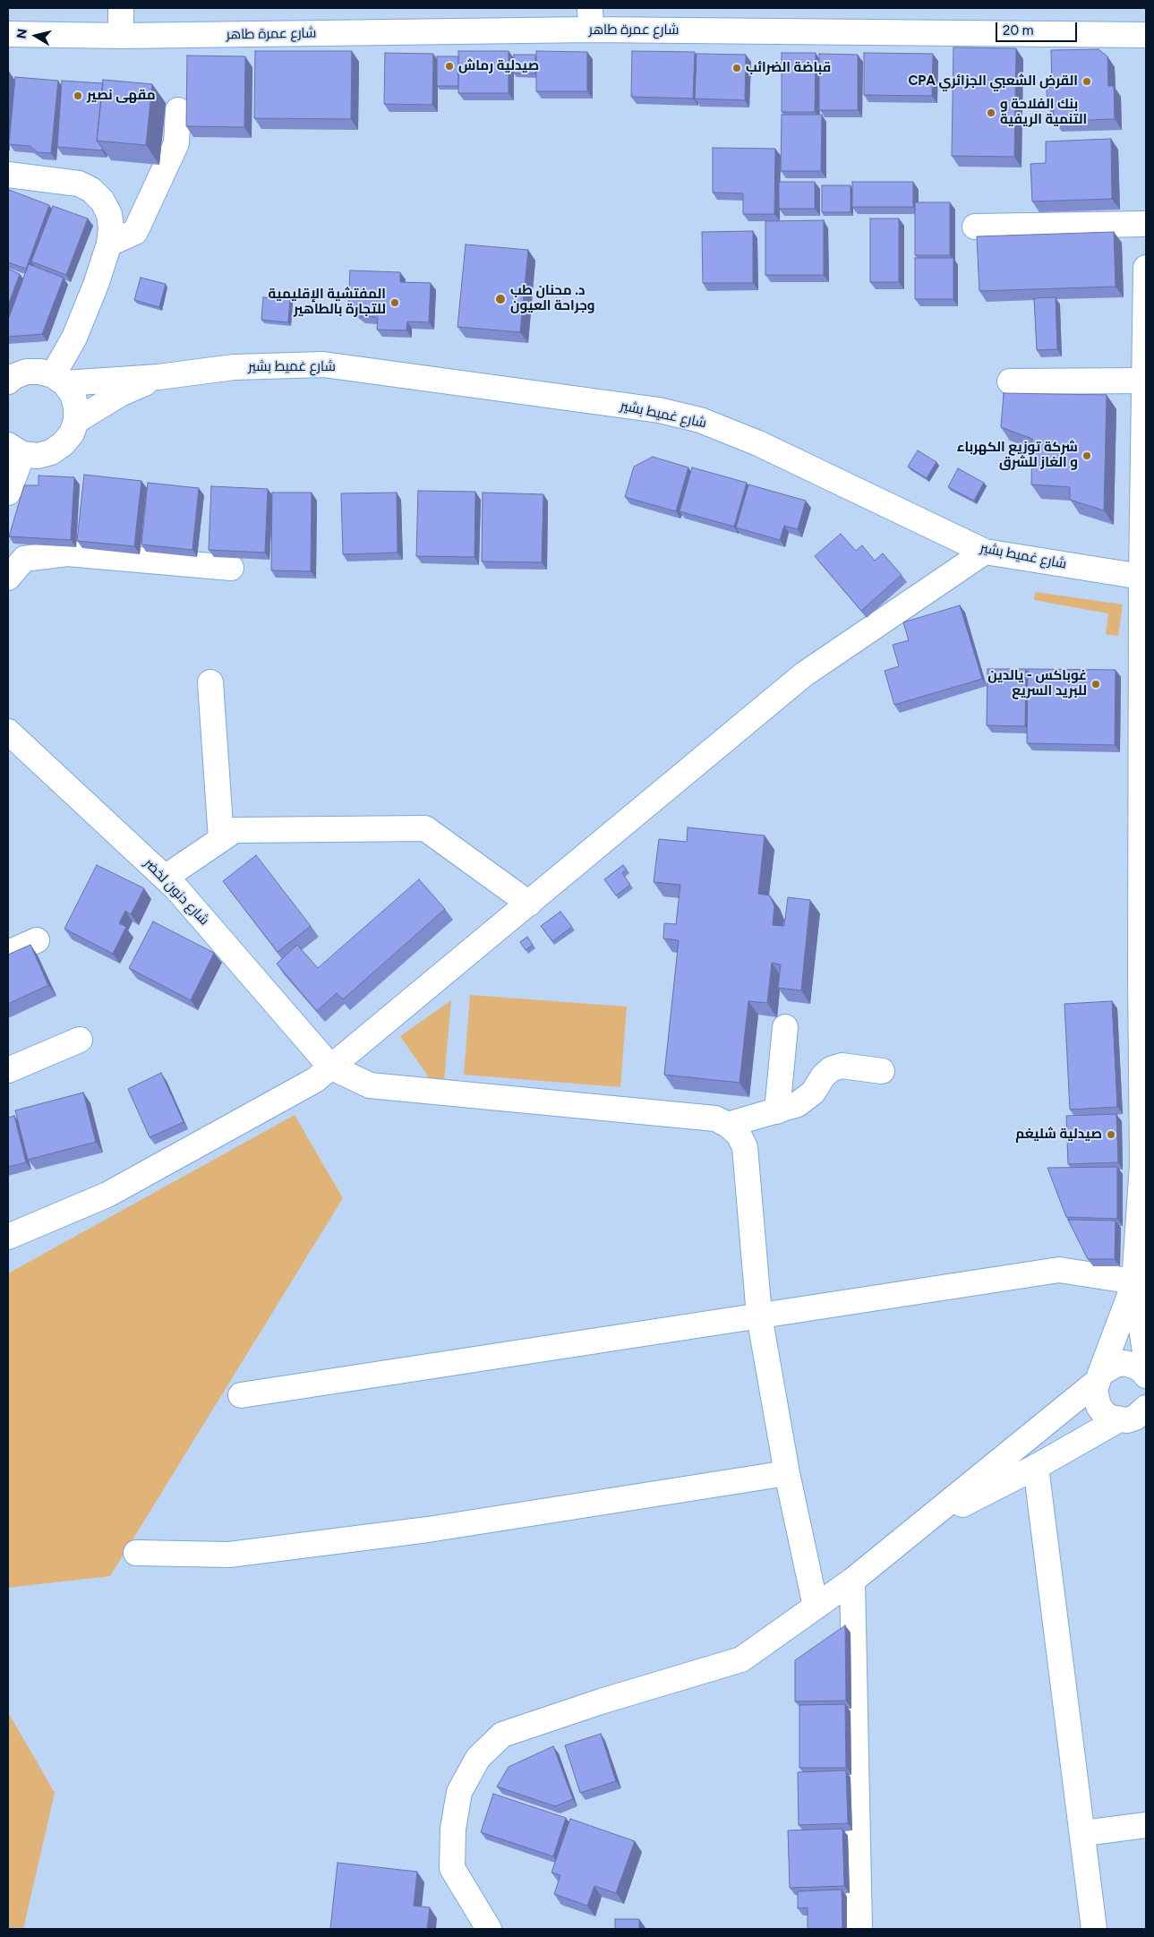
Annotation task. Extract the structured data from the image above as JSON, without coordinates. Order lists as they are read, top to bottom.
{
  "streets": {
    "street": ["شارع عمرة طاهر", "شارع غميط بشير", "شارع دنون لخضر"]
  },
  "places": [
    "صيدلية رماش",
    "قباضة الضرائب",
    "CPA القرض الشعبي الجزائري",
    "مقهى نصير",
    "بنك الفلاحة و التنمية الريفية",
    "د. محنان طب وجراحة العيون",
    "المفتشية الإقليمية للتجارة بالطاهير",
    "شركة توزيع الكهرباء و الغاز للشرق",
    "غوباكس - يالدين للبريد السريع",
    "صيدلية شليغم"
  ],
  "scale_bar": "20 m",
  "north": "left"
}
